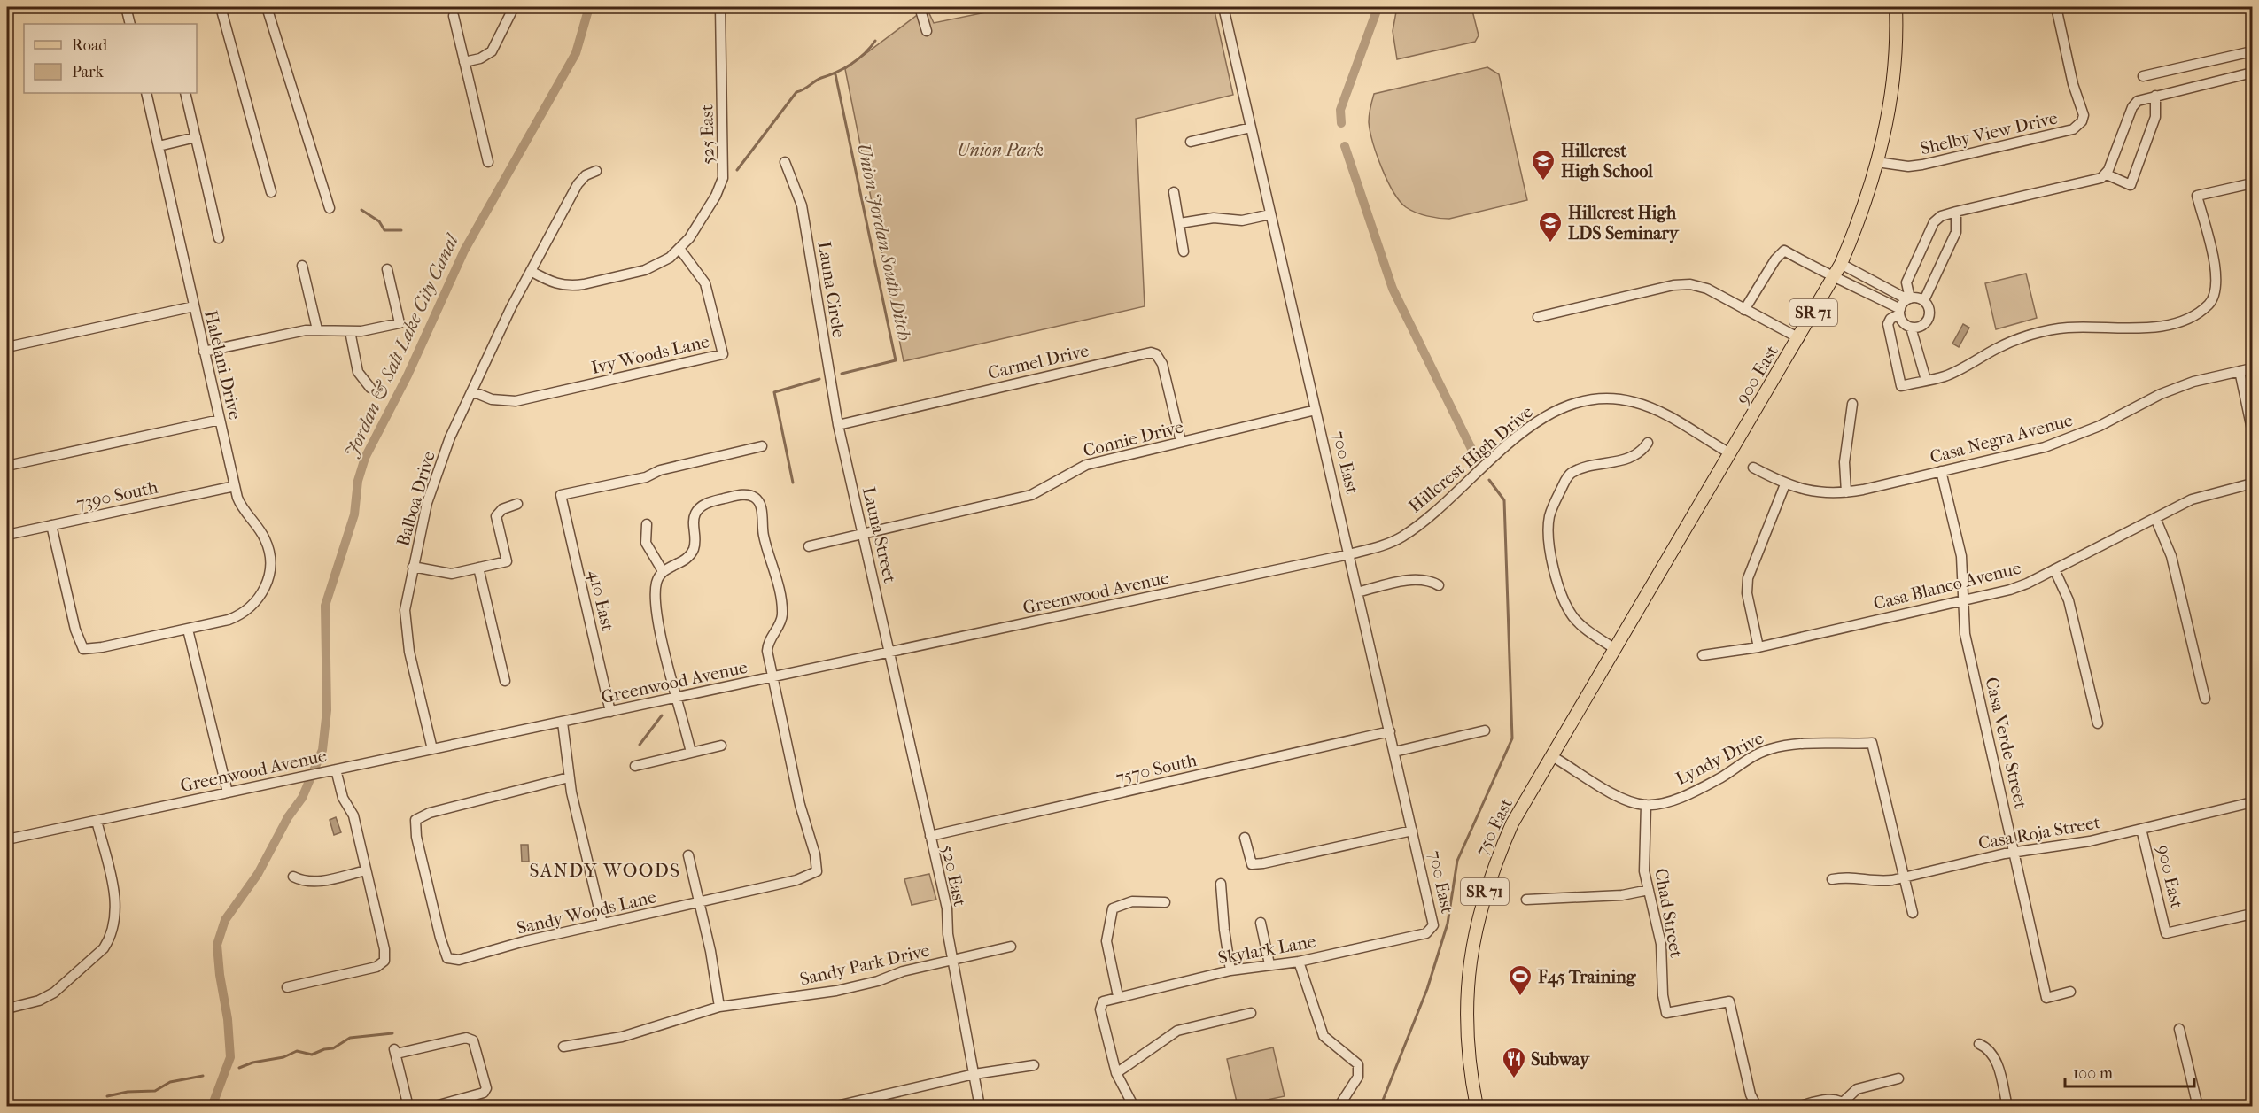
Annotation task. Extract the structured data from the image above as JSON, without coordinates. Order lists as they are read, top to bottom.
{
  "streets": {
    "main road": ["SR 71", "900 East", "750 East"],
    "street": [
      "Shelby View Drive",
      "525 East",
      "Launa Circle",
      "Ivy Woods Lane",
      "Carmel Drive",
      "Halelani Drive",
      "Connie Drive",
      "Casa Negra Avenue",
      "Hillcrest High Drive",
      "700 East",
      "7390 South",
      "Balboa Drive",
      "Launa Street",
      "Casa Blanco Avenue",
      "Greenwood Avenue",
      "410 East",
      "Casa Verde Street",
      "Lyndy Drive",
      "7570 South",
      "Casa Roja Street",
      "520 East",
      "Sandy Woods Lane",
      "Chad Street",
      "Skylark Lane",
      "Sandy Park Drive"
    ]
  },
  "crossings": [
    ["Shelby View Drive", "900 East"],
    ["525 East", "Ivy Woods Lane"],
    ["Launa Circle", "Carmel Drive"],
    ["Launa Circle", "Launa Street"],
    ["Ivy Woods Lane", "Balboa Drive"],
    ["Carmel Drive", "Connie Drive"],
    ["Carmel Drive", "Launa Street"],
    ["Halelani Drive", "7390 South"],
    ["900 East", "Hillcrest High Drive"],
    ["900 East", "750 East"],
    ["900 East", "Casa Roja Street"],
    ["Connie Drive", "700 East"],
    ["Connie Drive", "Launa Street"],
    ["Casa Negra Avenue", "Casa Verde Street"],
    ["Hillcrest High Drive", "700 East"],
    ["Hillcrest High Drive", "Greenwood Avenue"],
    ["700 East", "Greenwood Avenue"],
    ["700 East", "7570 South"],
    ["700 East", "Skylark Lane"],
    ["Balboa Drive", "Greenwood Avenue"],
    ["Launa Street", "Greenwood Avenue"],
    ["Launa Street", "520 East"],
    ["Casa Blanco Avenue", "Casa Verde Street"],
    ["Greenwood Avenue", "410 East"],
    ["Greenwood Avenue", "520 East"],
    ["Greenwood Avenue", "Sandy Woods Lane"],
    ["Casa Verde Street", "Casa Roja Street"],
    ["Lyndy Drive", "750 East"],
    ["Lyndy Drive", "Casa Roja Street"],
    ["Lyndy Drive", "Chad Street"],
    ["7570 South", "520 East"],
    ["520 East", "Sandy Park Drive"]
  ],
  "districts": ["SANDY WOODS"],
  "water": ["Union Jordan South Ditch", "Jordan & Salt Lake City Canal"],
  "parks": ["Union Park"],
  "places": {
    "school or university": ["Hillcrest High School", "Hillcrest High LDS Seminary"],
    "sports": ["F45 Training"],
    "restaurant": ["Subway"]
  },
  "legend": ["Road", "Park"],
  "scale_bar": "100 m"
}
